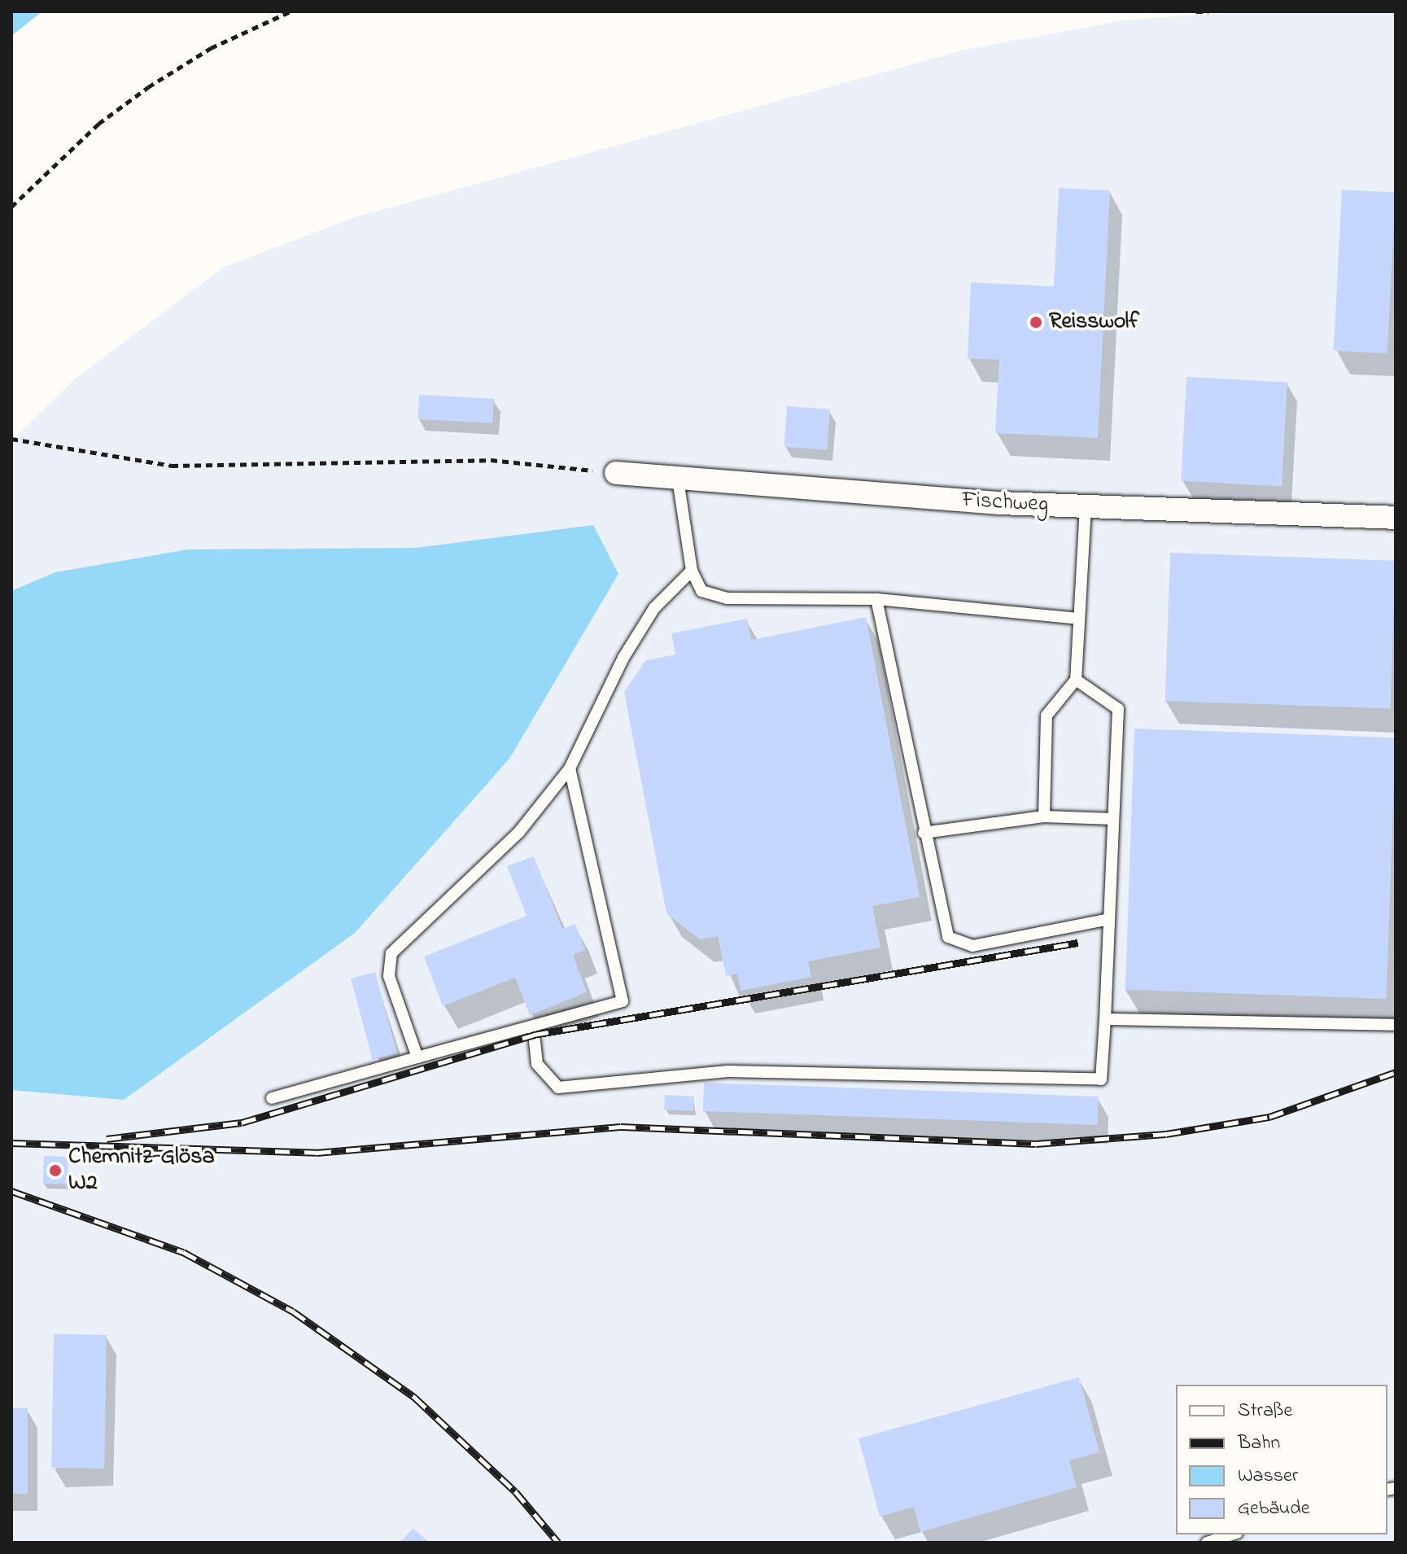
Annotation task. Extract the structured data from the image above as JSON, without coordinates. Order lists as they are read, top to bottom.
{
  "streets": {
    "street": ["Fischweg"]
  },
  "places": ["Reisswolf", "Chemnitz-Glösa W2"],
  "legend": [
    "Straße",
    "Bahn",
    "Wasser",
    "Gebäude"
  ]
}
